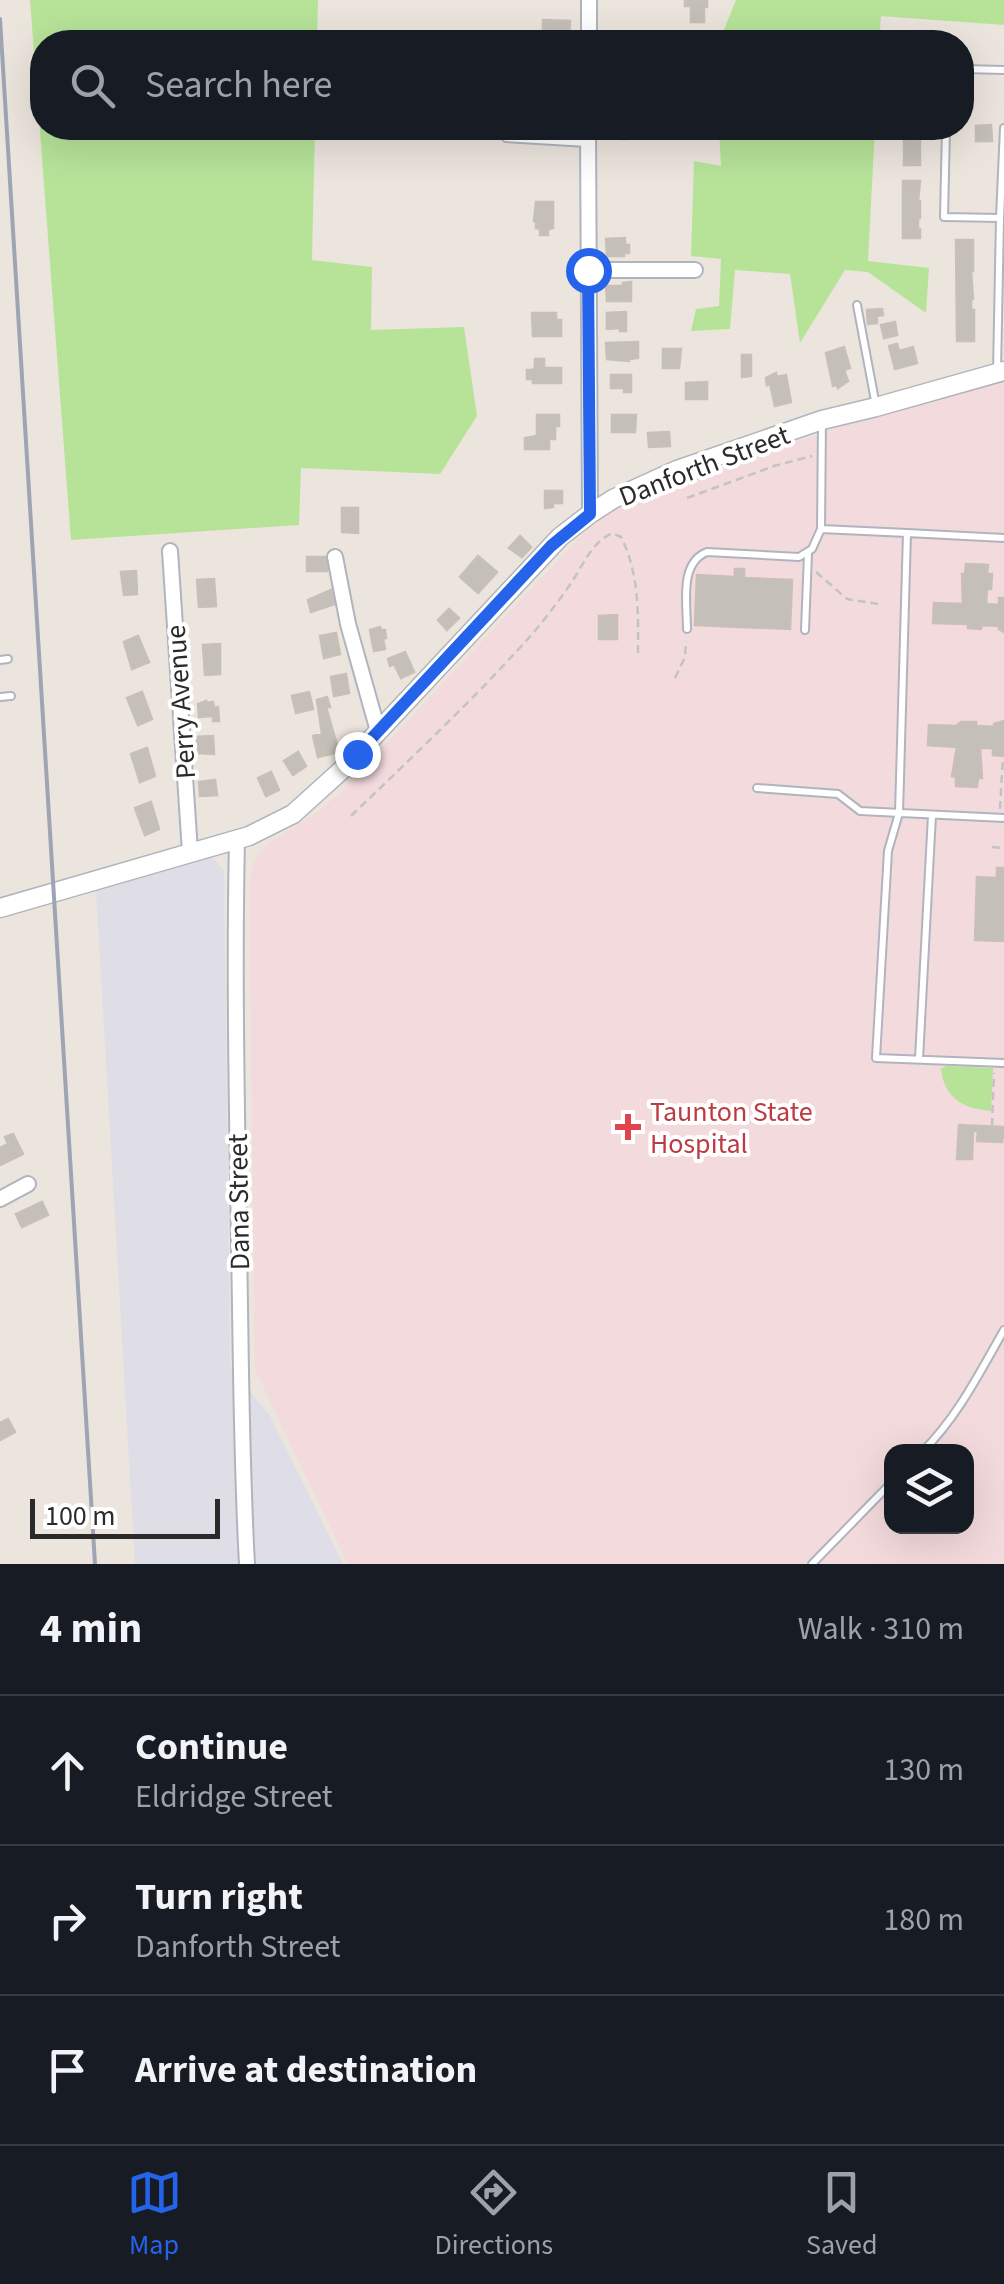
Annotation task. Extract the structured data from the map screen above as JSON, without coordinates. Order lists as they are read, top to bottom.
{
  "streets": {
    "street": ["Danforth Street", "Perry Avenue", "Dana Street"]
  },
  "crossings": [
    ["Danforth Street", "Perry Avenue"],
    ["Danforth Street", "Dana Street"]
  ],
  "places": {
    "health": ["Taunton State Hospital"]
  },
  "scale_bar": "100 m",
  "page": {
    "search": "Search here",
    "scale": "100 m",
    "heading": ["4 min", "Walk · 310 m"],
    "list": [
      ["Continue", "Eldridge Street", "130 m"],
      ["Turn right", "Danforth Street", "180 m"],
      "Arrive at destination"
    ],
    "nav": ["Map", "Directions", "Saved"]
  }
}
